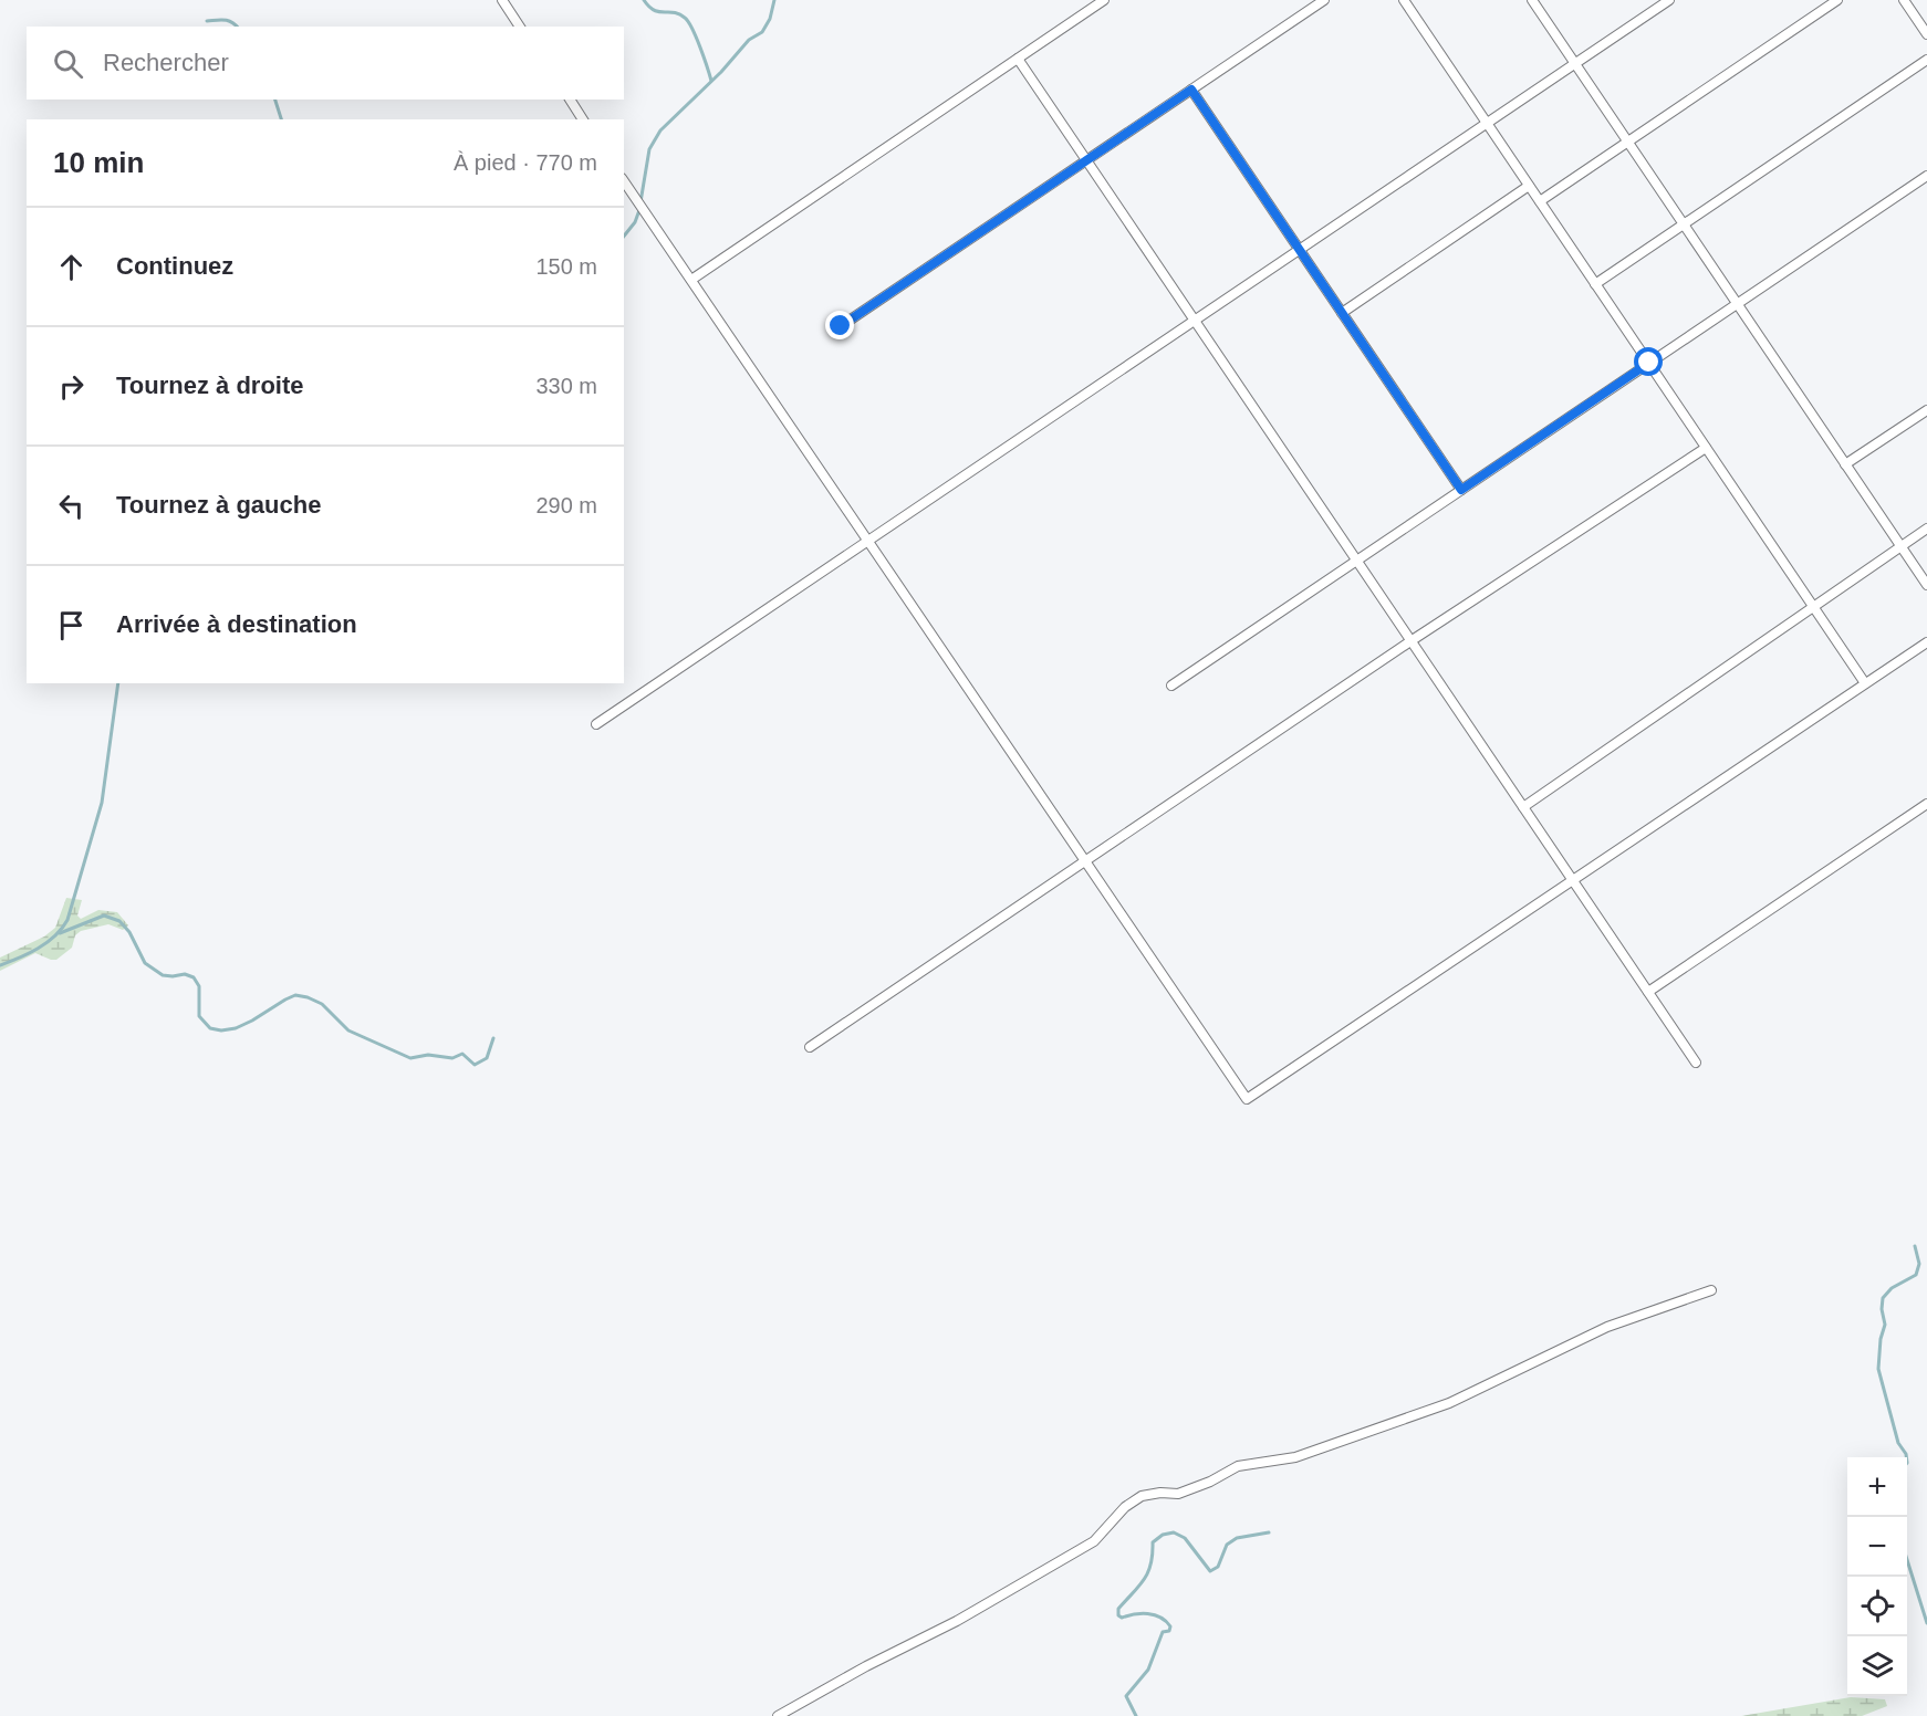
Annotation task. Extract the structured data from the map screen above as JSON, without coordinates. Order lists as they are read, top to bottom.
{
  "page": {
    "search": "Rechercher",
    "heading": ["10 min", "À pied · 770 m"],
    "list": [
      ["Continuez", "150 m"],
      ["Tournez à droite", "330 m"],
      ["Tournez à gauche", "290 m"],
      "Arrivée à destination"
    ],
    "map_buttons": ["+", "−"]
  }
}
